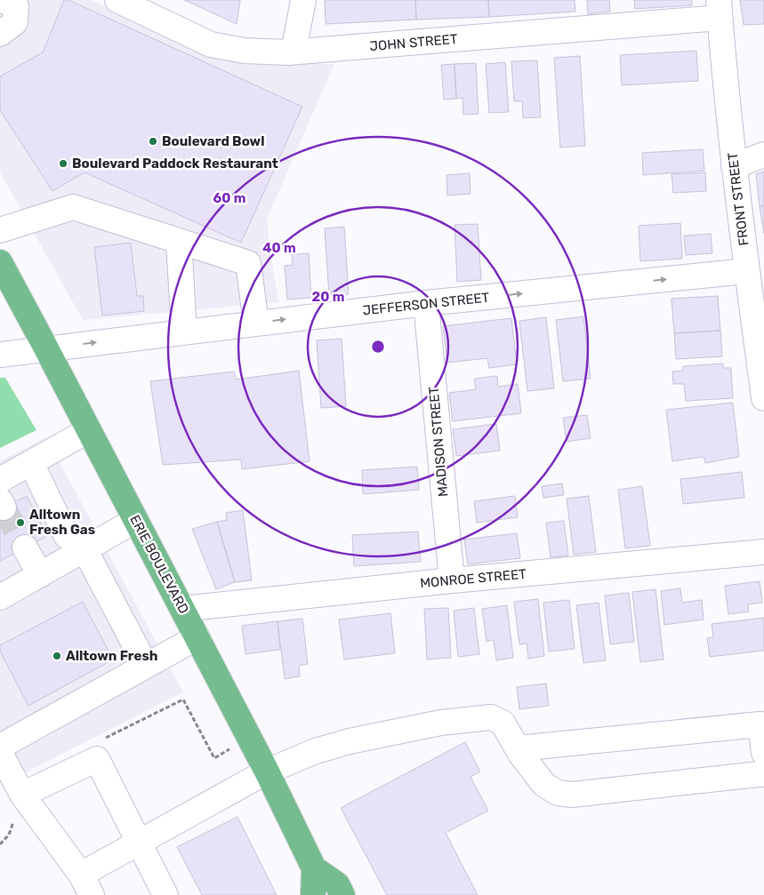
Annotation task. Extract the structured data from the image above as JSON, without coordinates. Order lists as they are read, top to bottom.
{
  "streets": {
    "highway": ["ERIE BOULEVARD"],
    "street": [
      "JOHN STREET",
      "FRONT STREET",
      "JEFFERSON STREET",
      "MADISON STREET",
      "MONROE STREET"
    ]
  },
  "crossings": [
    ["JOHN STREET", "FRONT STREET"],
    ["FRONT STREET", "JEFFERSON STREET"],
    ["JEFFERSON STREET", "MADISON STREET"],
    ["JEFFERSON STREET", "ERIE BOULEVARD"],
    ["MADISON STREET", "MONROE STREET"],
    ["ERIE BOULEVARD", "MONROE STREET"]
  ],
  "places": [
    "Boulevard Bowl",
    "Boulevard Paddock Restaurant",
    "Alltown Fresh Gas",
    "Alltown Fresh"
  ],
  "rings": ["60 m", "40 m", "20 m"]
}
